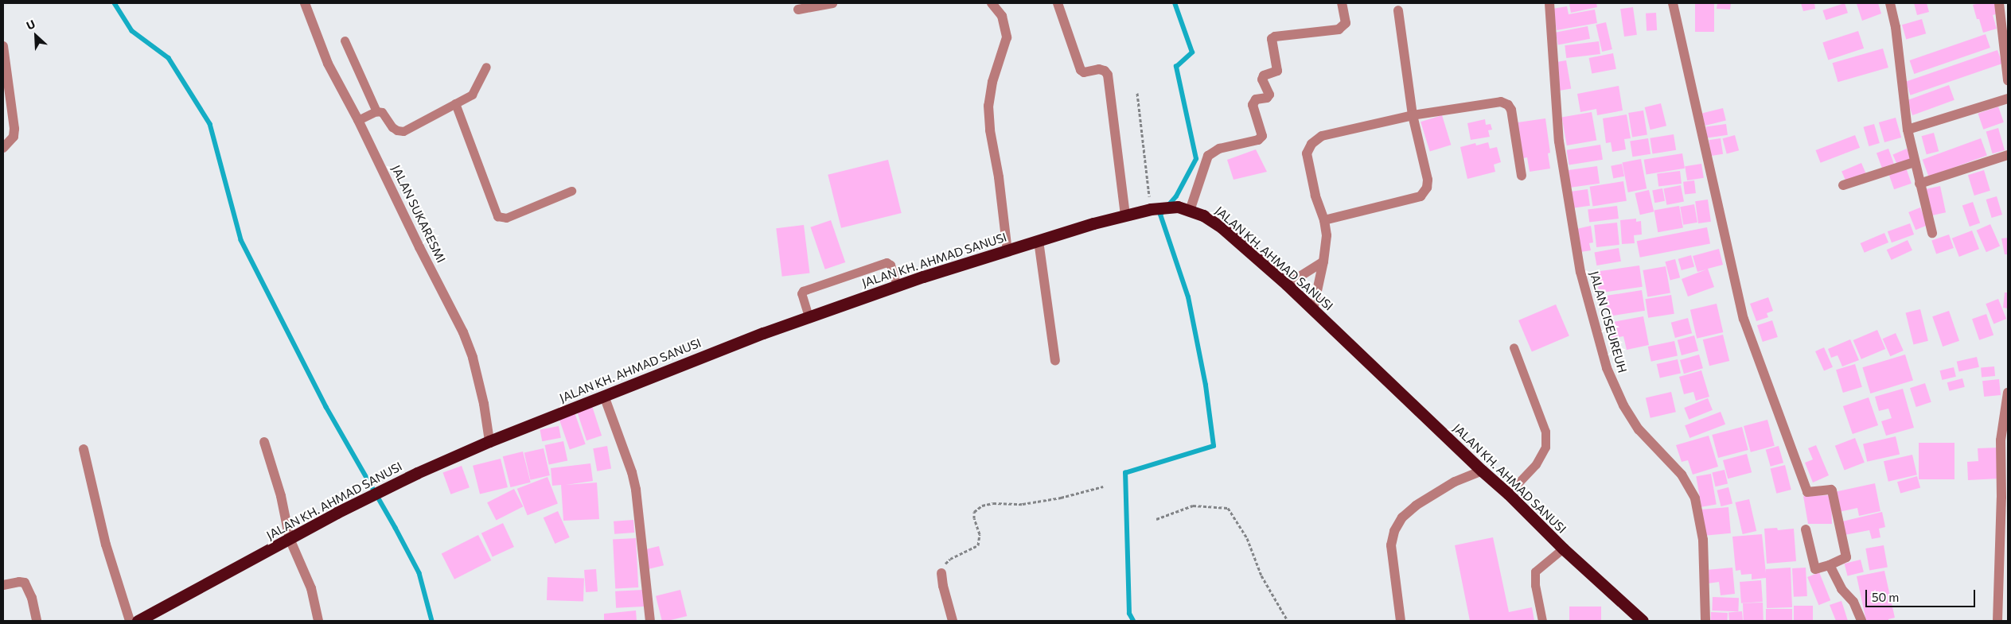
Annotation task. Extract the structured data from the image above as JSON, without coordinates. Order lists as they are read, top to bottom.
{
  "streets": {
    "highway": ["JALAN KH. AHMAD SANUSI"],
    "street": ["JALAN SUKARESMI", "JALAN CISEUREUH"]
  },
  "crossings": [
    ["JALAN SUKARESMI", "JALAN KH. AHMAD SANUSI"]
  ],
  "scale_bar": "50 m",
  "north": "top left"
}
